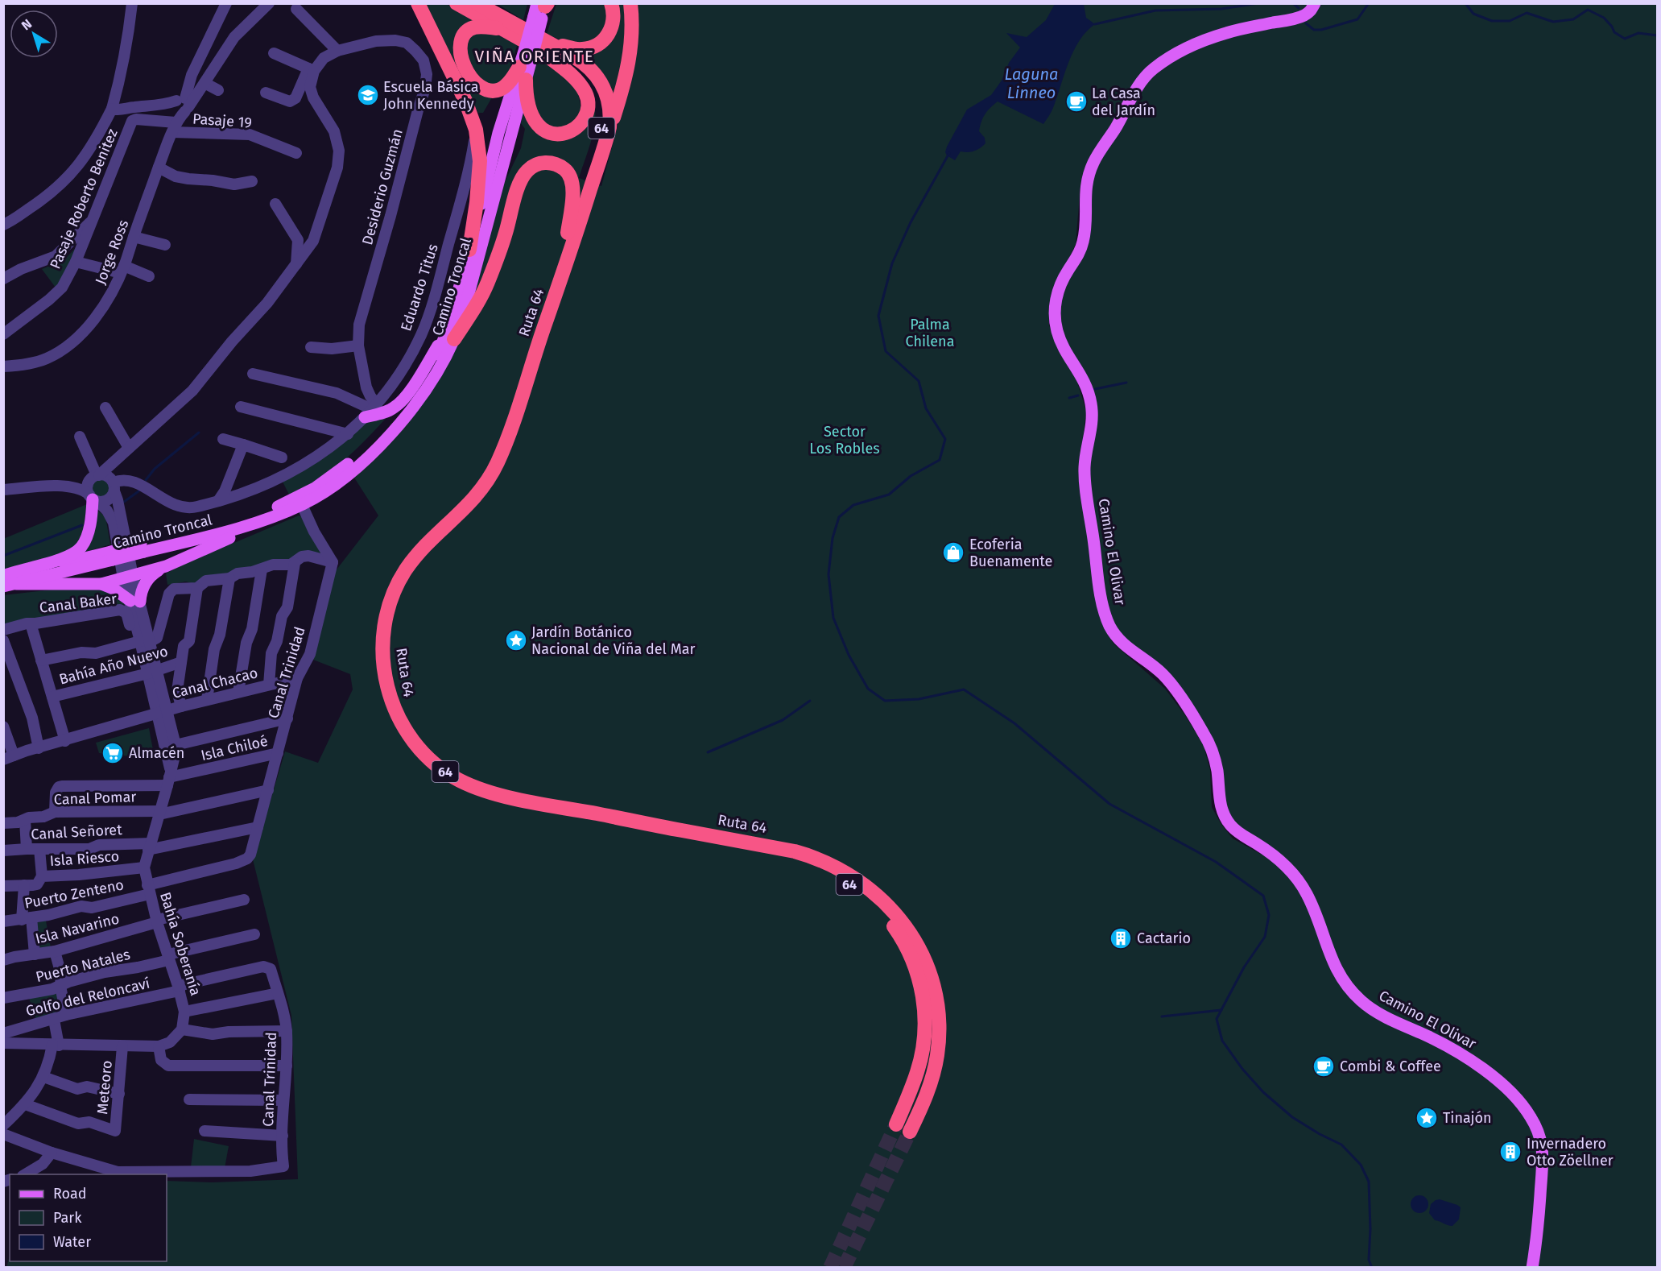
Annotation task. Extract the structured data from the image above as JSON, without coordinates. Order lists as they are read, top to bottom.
{
  "streets": {
    "highway": ["64", "Ruta 64"],
    "main road": ["Camino Troncal", "Camino El Olivar"],
    "street": [
      "Pasaje 19",
      "Desiderio Guzmán",
      "Pasaje Roberto Benitez",
      "Jorge Ross",
      "Eduardo Titus",
      "Canal Baker",
      "Bahía Año Nuevo",
      "Canal Trinidad",
      "Canal Chacao",
      "Isla Chiloé",
      "Canal Pomar",
      "Canal Señoret",
      "Isla Riesco",
      "Puerto Zenteno",
      "Isla Navarino",
      "Bahía Soberanía",
      "Puerto Natales",
      "Golfo del Reloncaví",
      "Meteoro"
    ]
  },
  "crossings": [
    ["Pasaje 19", "Pasaje Roberto Benitez"],
    ["Pasaje 19", "Jorge Ross"],
    ["64", "Camino Troncal"],
    ["64", "Ruta 64"],
    ["Desiderio Guzmán", "Eduardo Titus"],
    ["Pasaje Roberto Benitez", "Jorge Ross"],
    ["Camino Troncal", "Ruta 64"],
    ["Eduardo Titus", "Bahía Soberanía"],
    ["Canal Baker", "Bahía Soberanía"],
    ["Bahía Año Nuevo", "Bahía Soberanía"],
    ["Canal Trinidad", "Canal Chacao"],
    ["Canal Trinidad", "Isla Chiloé"],
    ["Canal Trinidad", "Canal Pomar"],
    ["Canal Trinidad", "Canal Señoret"],
    ["Canal Trinidad", "Puerto Zenteno"],
    ["Canal Trinidad", "Golfo del Reloncaví"],
    ["Canal Chacao", "Bahía Soberanía"],
    ["Isla Chiloé", "Canal Pomar"],
    ["Isla Chiloé", "Bahía Soberanía"],
    ["Canal Pomar", "Bahía Soberanía"],
    ["Canal Señoret", "Bahía Soberanía"],
    ["Isla Riesco", "Bahía Soberanía"],
    ["Puerto Zenteno", "Bahía Soberanía"],
    ["Isla Navarino", "Bahía Soberanía"],
    ["Bahía Soberanía", "Puerto Natales"],
    ["Bahía Soberanía", "Golfo del Reloncaví"]
  ],
  "districts": ["VIÑA ORIENTE"],
  "water": ["Laguna Linneo"],
  "parks": ["Palma Chilena", "Sector Los Robles"],
  "places": {
    "school or university": ["Escuela Básica John Kennedy"],
    "cafe": ["La Casa del Jardín", "Combi & Coffee"],
    "shop": ["Ecoferia Buenamente"],
    "place": ["Jardín Botánico Nacional de Viña del Mar", "Tinajón"],
    "supermarket": ["Almacén"],
    "building": ["Cactario", "Invernadero Otto Zöellner"]
  },
  "legend": ["Road", "Park", "Water"],
  "north": "top left"
}
